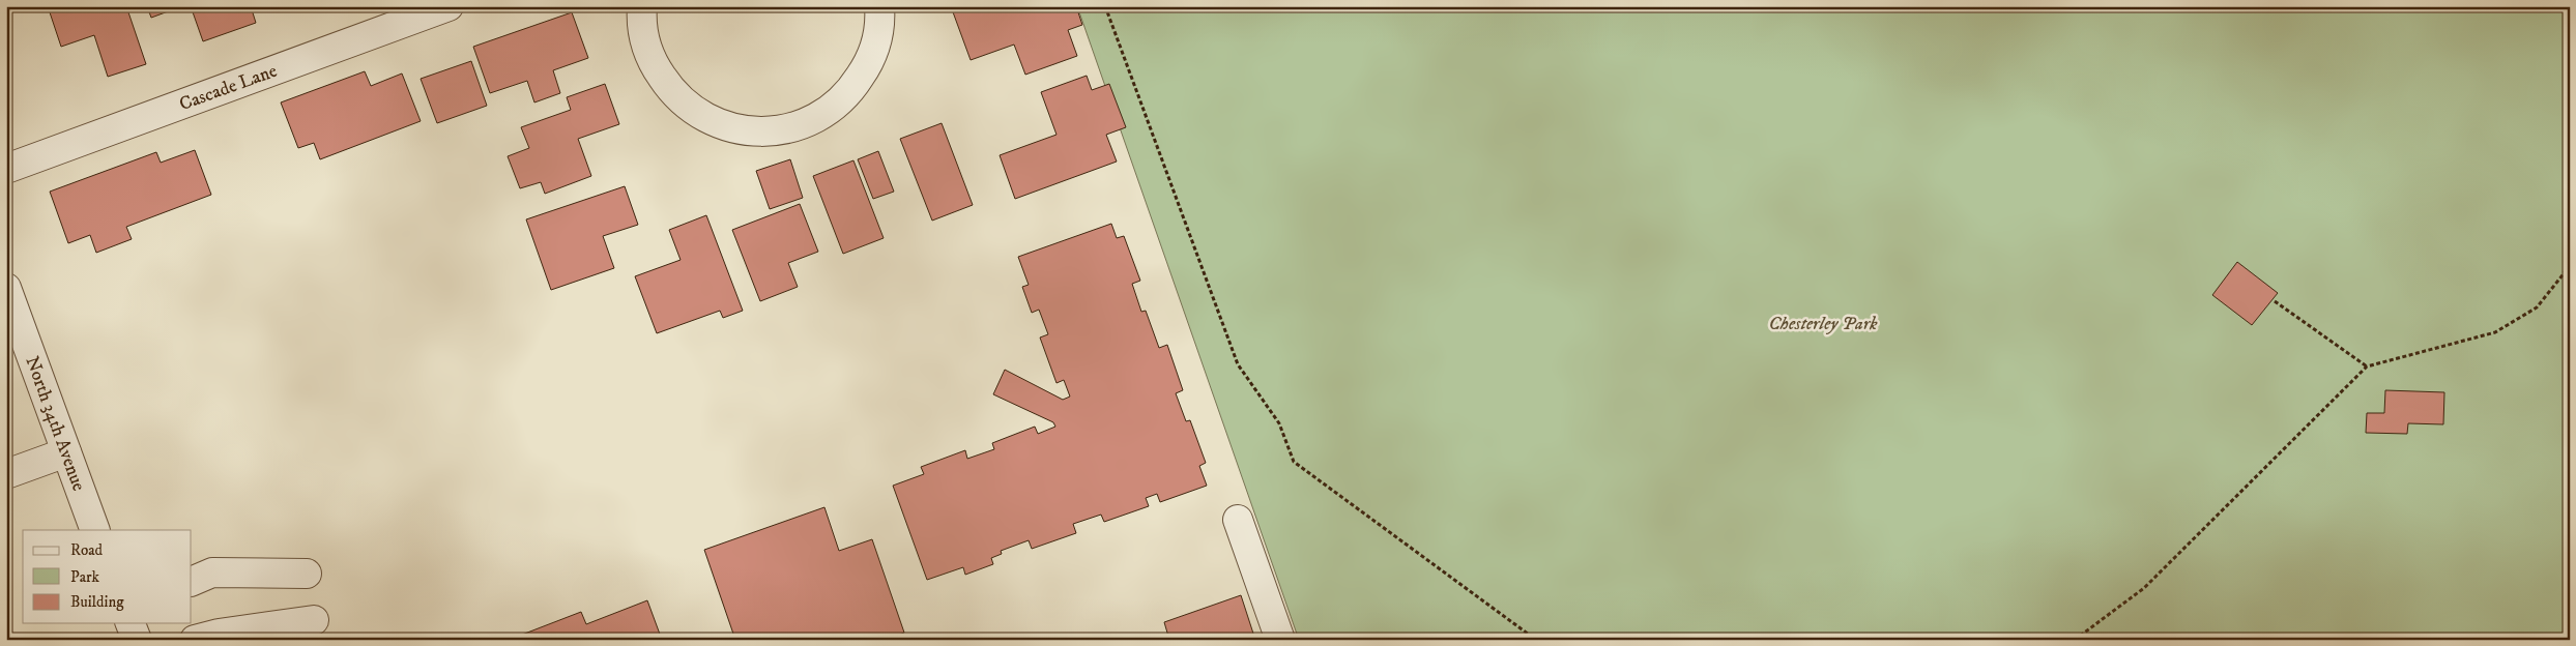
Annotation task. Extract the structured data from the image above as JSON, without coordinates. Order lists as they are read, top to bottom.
{
  "streets": {
    "street": ["Cascade Lane", "North 34th Avenue"]
  },
  "parks": ["Chesterley Park"],
  "legend": ["Road", "Park", "Building"]
}
